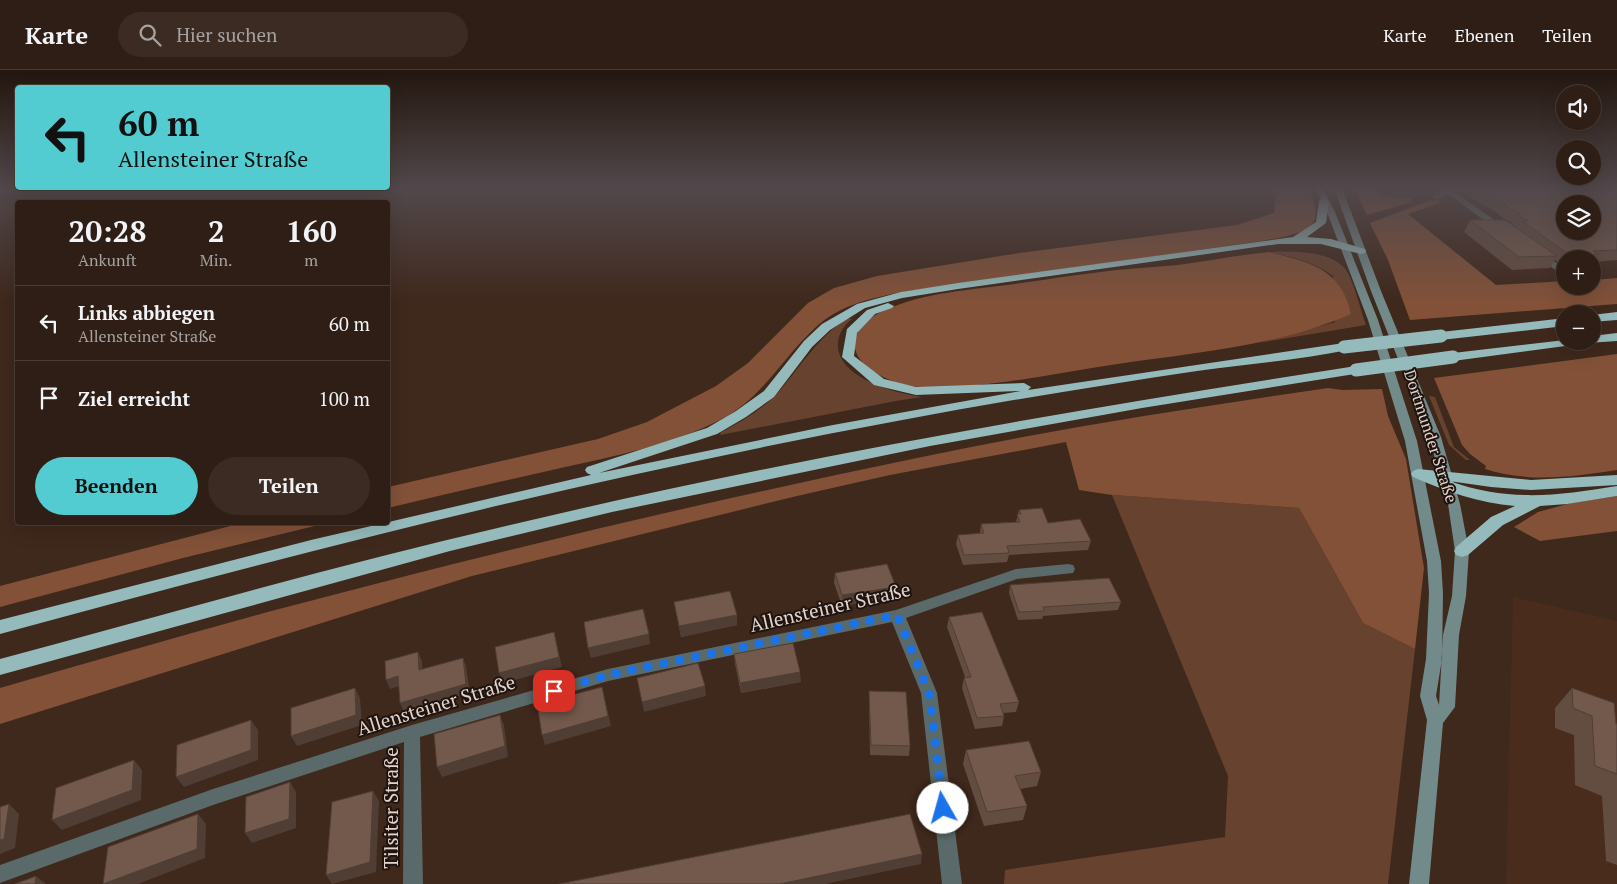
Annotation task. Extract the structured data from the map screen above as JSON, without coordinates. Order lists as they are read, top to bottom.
{
  "streets": {
    "main road": ["Dortmunder Straße"],
    "street": ["Allensteiner Straße", "Tilsiter Straße"]
  },
  "crossings": [
    ["Allensteiner Straße", "Tilsiter Straße"]
  ],
  "page": {
    "header": "Karte",
    "search": "Hier suchen",
    "nav": ["Karte", "Ebenen", "Teilen"],
    "map_buttons": ["+", "−"],
    "turn": ["60 m", "Allensteiner Straße"],
    "eta": [
      "20:28",
      "Ankunft",
      "2",
      "Min.",
      "160",
      "m"
    ],
    "list": [
      {
        "name": "Links abbiegen",
        "note": "Allensteiner Straße",
        "value": "60 m"
      },
      {
        "name": "Ziel erreicht",
        "value": "100 m"
      }
    ],
    "buttons": ["Beenden", "Teilen"]
  }
}
